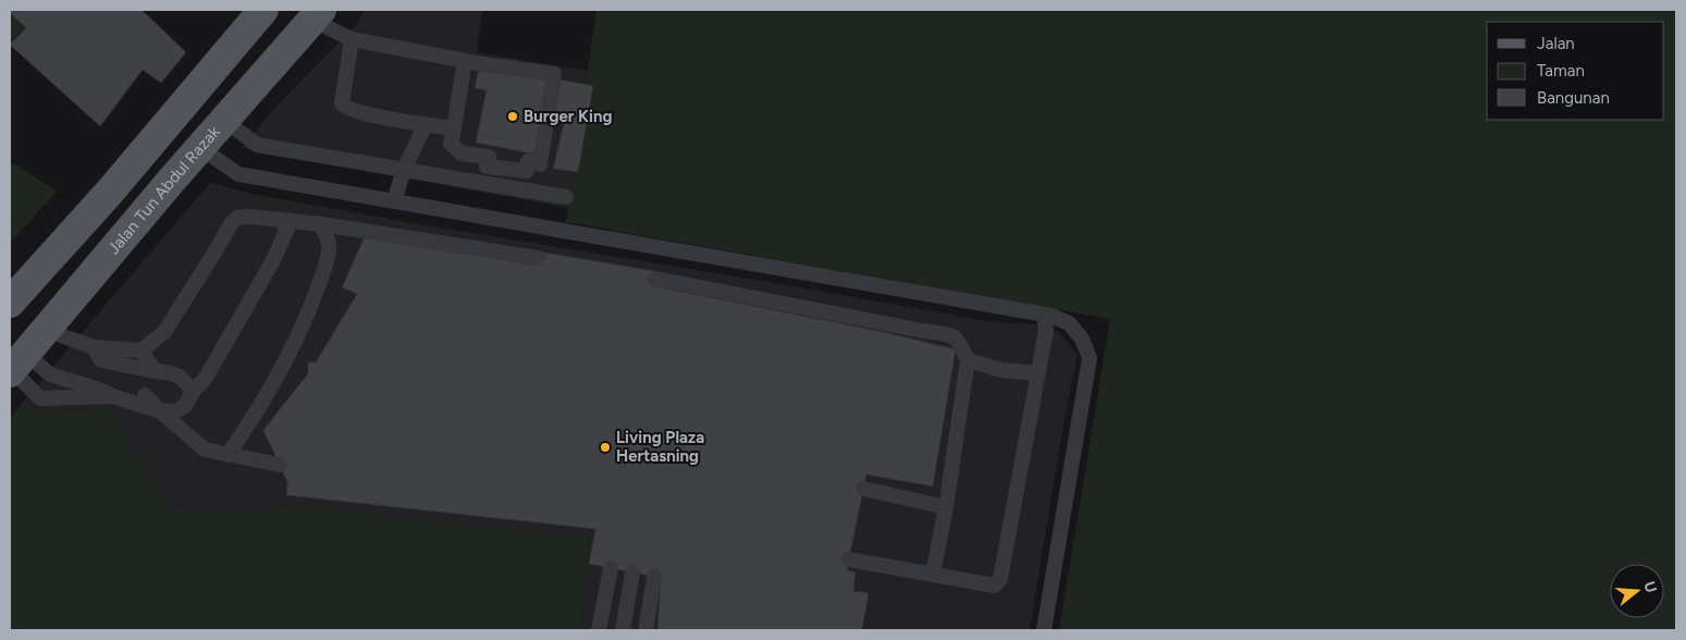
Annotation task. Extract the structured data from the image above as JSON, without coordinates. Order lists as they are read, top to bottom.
{
  "streets": {
    "main road": ["Jalan Tun Abdul Razak"]
  },
  "places": ["Burger King", "Living Plaza Hertasning"],
  "legend": ["Jalan", "Taman", "Bangunan"],
  "north": "right"
}
